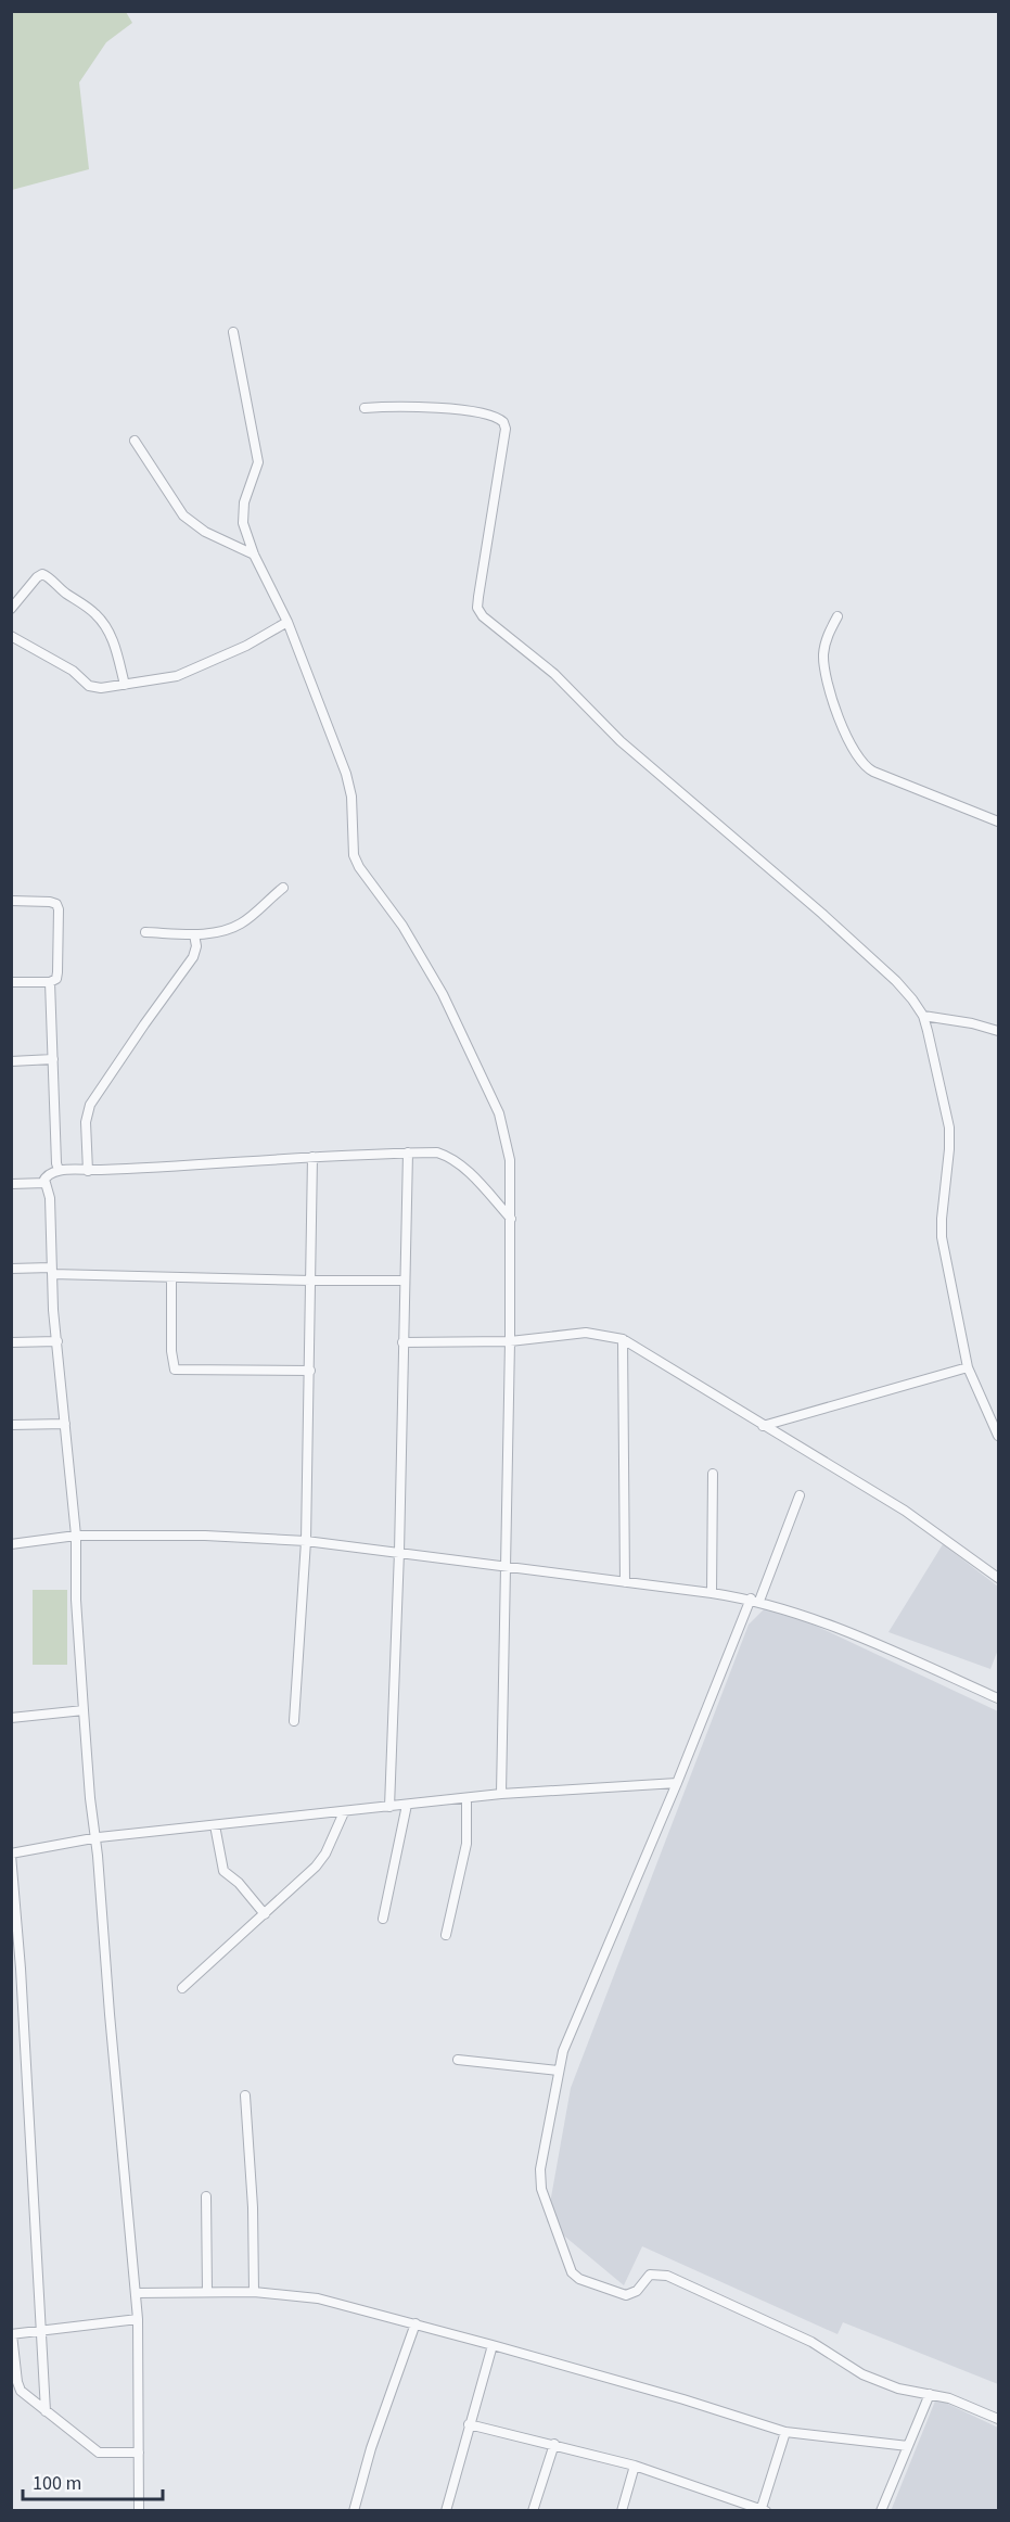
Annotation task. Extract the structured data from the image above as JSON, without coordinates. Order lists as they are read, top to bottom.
{
  "scale_bar": "100 m"
}
